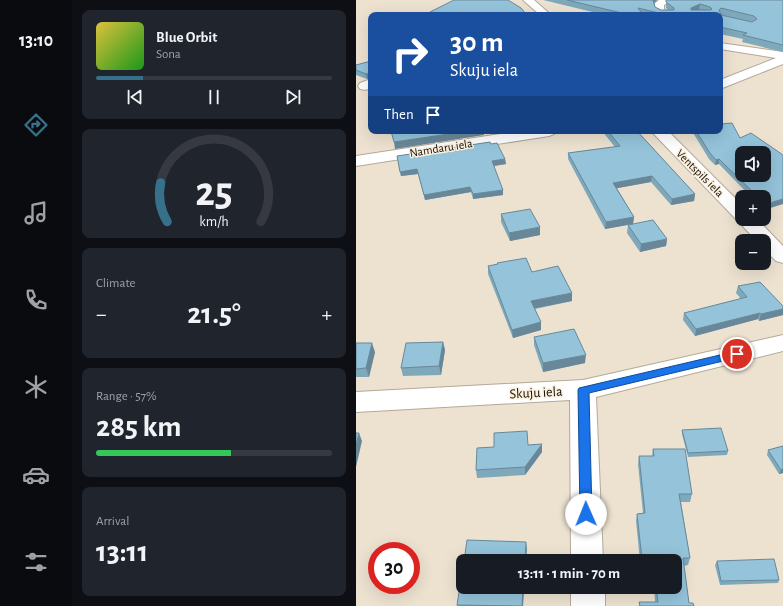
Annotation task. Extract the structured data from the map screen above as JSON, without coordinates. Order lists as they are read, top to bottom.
{
  "streets": {
    "street": ["Namdaru iela", "Ventspils iela", "Skuju iela"]
  },
  "page": {
    "tabs": "13:10",
    "turn": ["30 m", "Skuju iela"],
    "song": ["Blue Orbit", "Sona"],
    "then": "Then",
    "map_buttons": ["+", "−"],
    "tile": [
      "Climate",
      ["Range · 57%", "285 km"],
      ["Arrival", "13:11"]
    ],
    "heat": ["−", "21.5°", "+"],
    "limit": "30",
    "trip": "13:11 · 1 min · 70 m",
    "gauge": ["25", "km/h"]
  }
}
